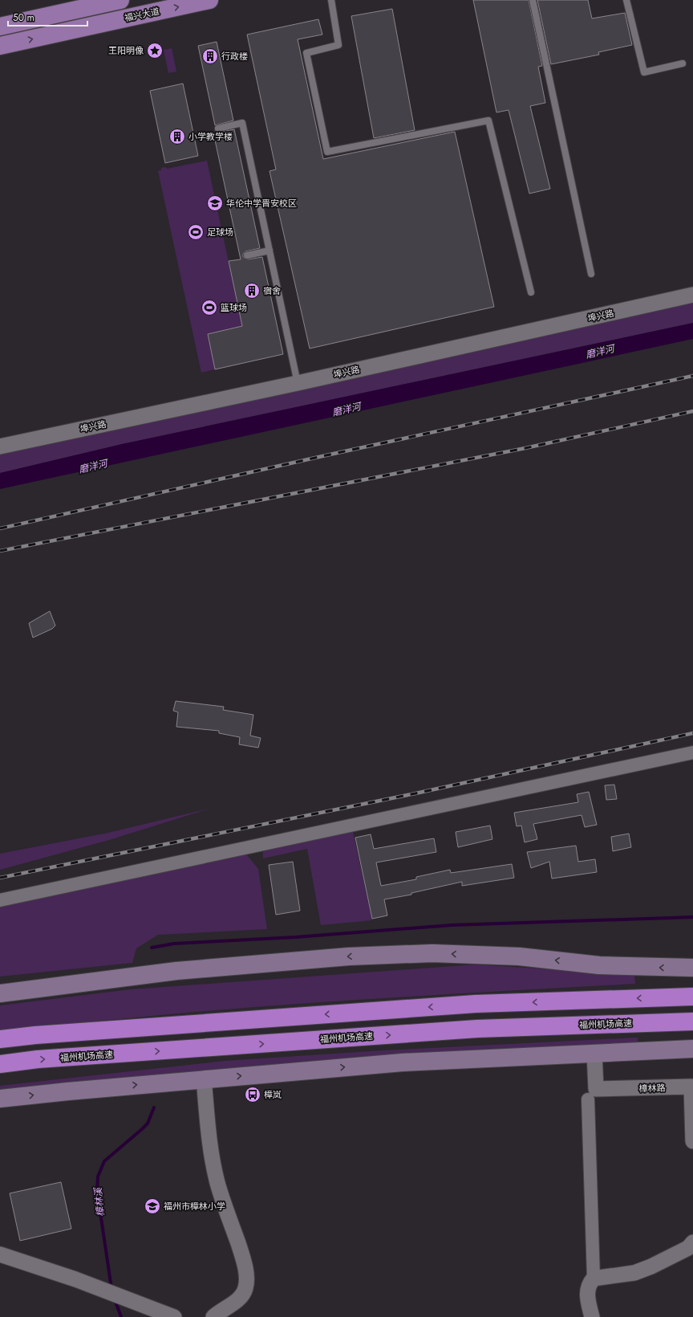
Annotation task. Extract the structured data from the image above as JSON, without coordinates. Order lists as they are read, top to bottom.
{
  "streets": {
    "highway": ["福州机场高速"],
    "main road": ["福兴大道"],
    "street": ["埠兴路", "樟林路"]
  },
  "water": ["磨洋河", "樟林溪"],
  "places": {
    "place": ["王阳明像"],
    "building": ["行政楼", "小学教学楼", "宿舍"],
    "school or university": ["华伦中学晋安校区", "福州市樟林小学"],
    "sports": ["足球场", "篮球场"],
    "bus stop": ["樟岚"]
  },
  "scale_bar": "50 m"
}
